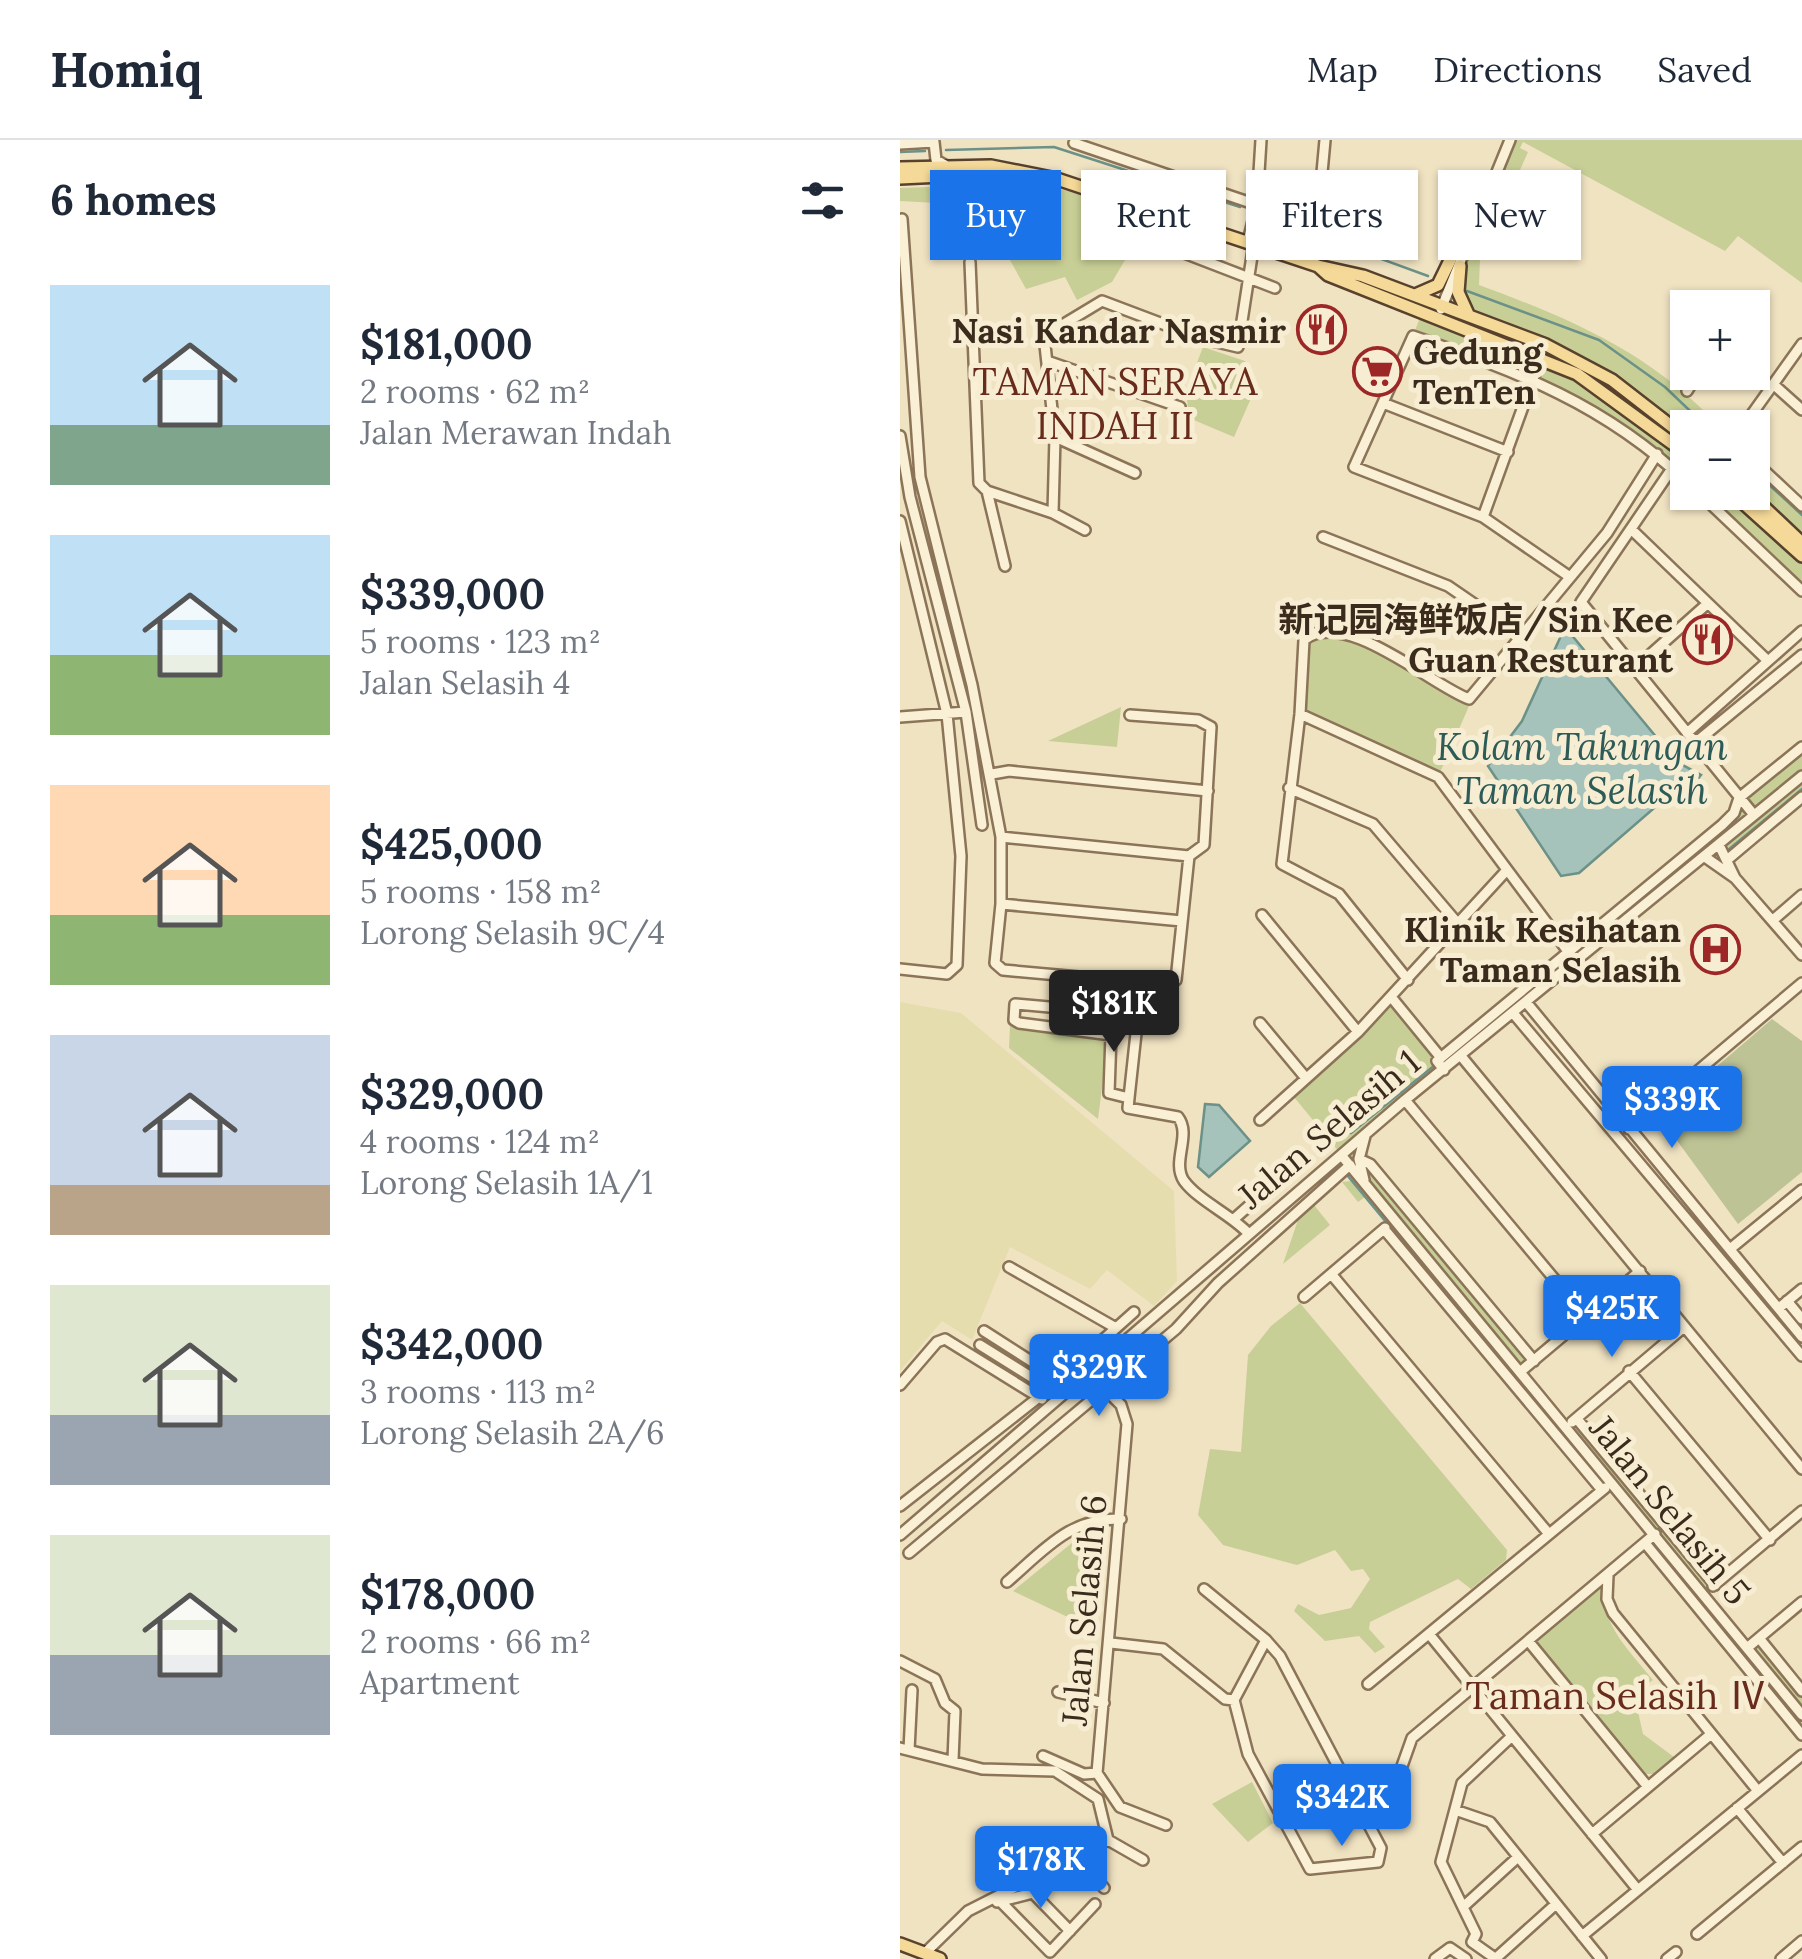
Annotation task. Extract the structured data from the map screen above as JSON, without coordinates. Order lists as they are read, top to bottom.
{
  "streets": {
    "street": ["Jalan Selasih 1", "Jalan Selasih 5", "Jalan Selasih 6"]
  },
  "crossings": [
    ["Jalan Selasih 1", "Jalan Selasih 5"],
    ["Jalan Selasih 1", "Jalan Selasih 6"]
  ],
  "districts": ["TAMAN SERAYA INDAH II", "Taman Selasih Ⅳ"],
  "water": ["Kolam Takungan Taman Selasih"],
  "places": {
    "restaurant": ["Nasi Kandar Nasmir", "新记园海鲜饭店/Sin Kee Guan Resturant"],
    "supermarket": ["Gedung TenTen"],
    "hospital": ["Klinik Kesihatan Taman Selasih"]
  },
  "page": {
    "header": "Homiq",
    "nav": ["Map", "Directions", "Saved"],
    "heading": "6 homes",
    "chip": [
      "Buy",
      "Rent",
      "Filters",
      "New"
    ],
    "list": [
      {
        "name": "$181,000",
        "note": "2 rooms · 62 m² · Jalan Merawan Indah"
      },
      {
        "name": "$339,000",
        "note": "5 rooms · 123 m² · Jalan Selasih 4"
      },
      {
        "name": "$425,000",
        "note": "5 rooms · 158 m² · Lorong Selasih 9C/4"
      },
      {
        "name": "$329,000",
        "note": "4 rooms · 124 m² · Lorong Selasih 1A/1"
      },
      {
        "name": "$342,000",
        "note": "3 rooms · 113 m² · Lorong Selasih 2A/6"
      },
      {
        "name": "$178,000",
        "note": "2 rooms · 66 m² · Apartment"
      }
    ],
    "map_buttons": ["+", "−"],
    "price": [
      "$181K",
      "$339K",
      "$425K",
      "$329K",
      "$342K",
      "$178K"
    ]
  }
}
